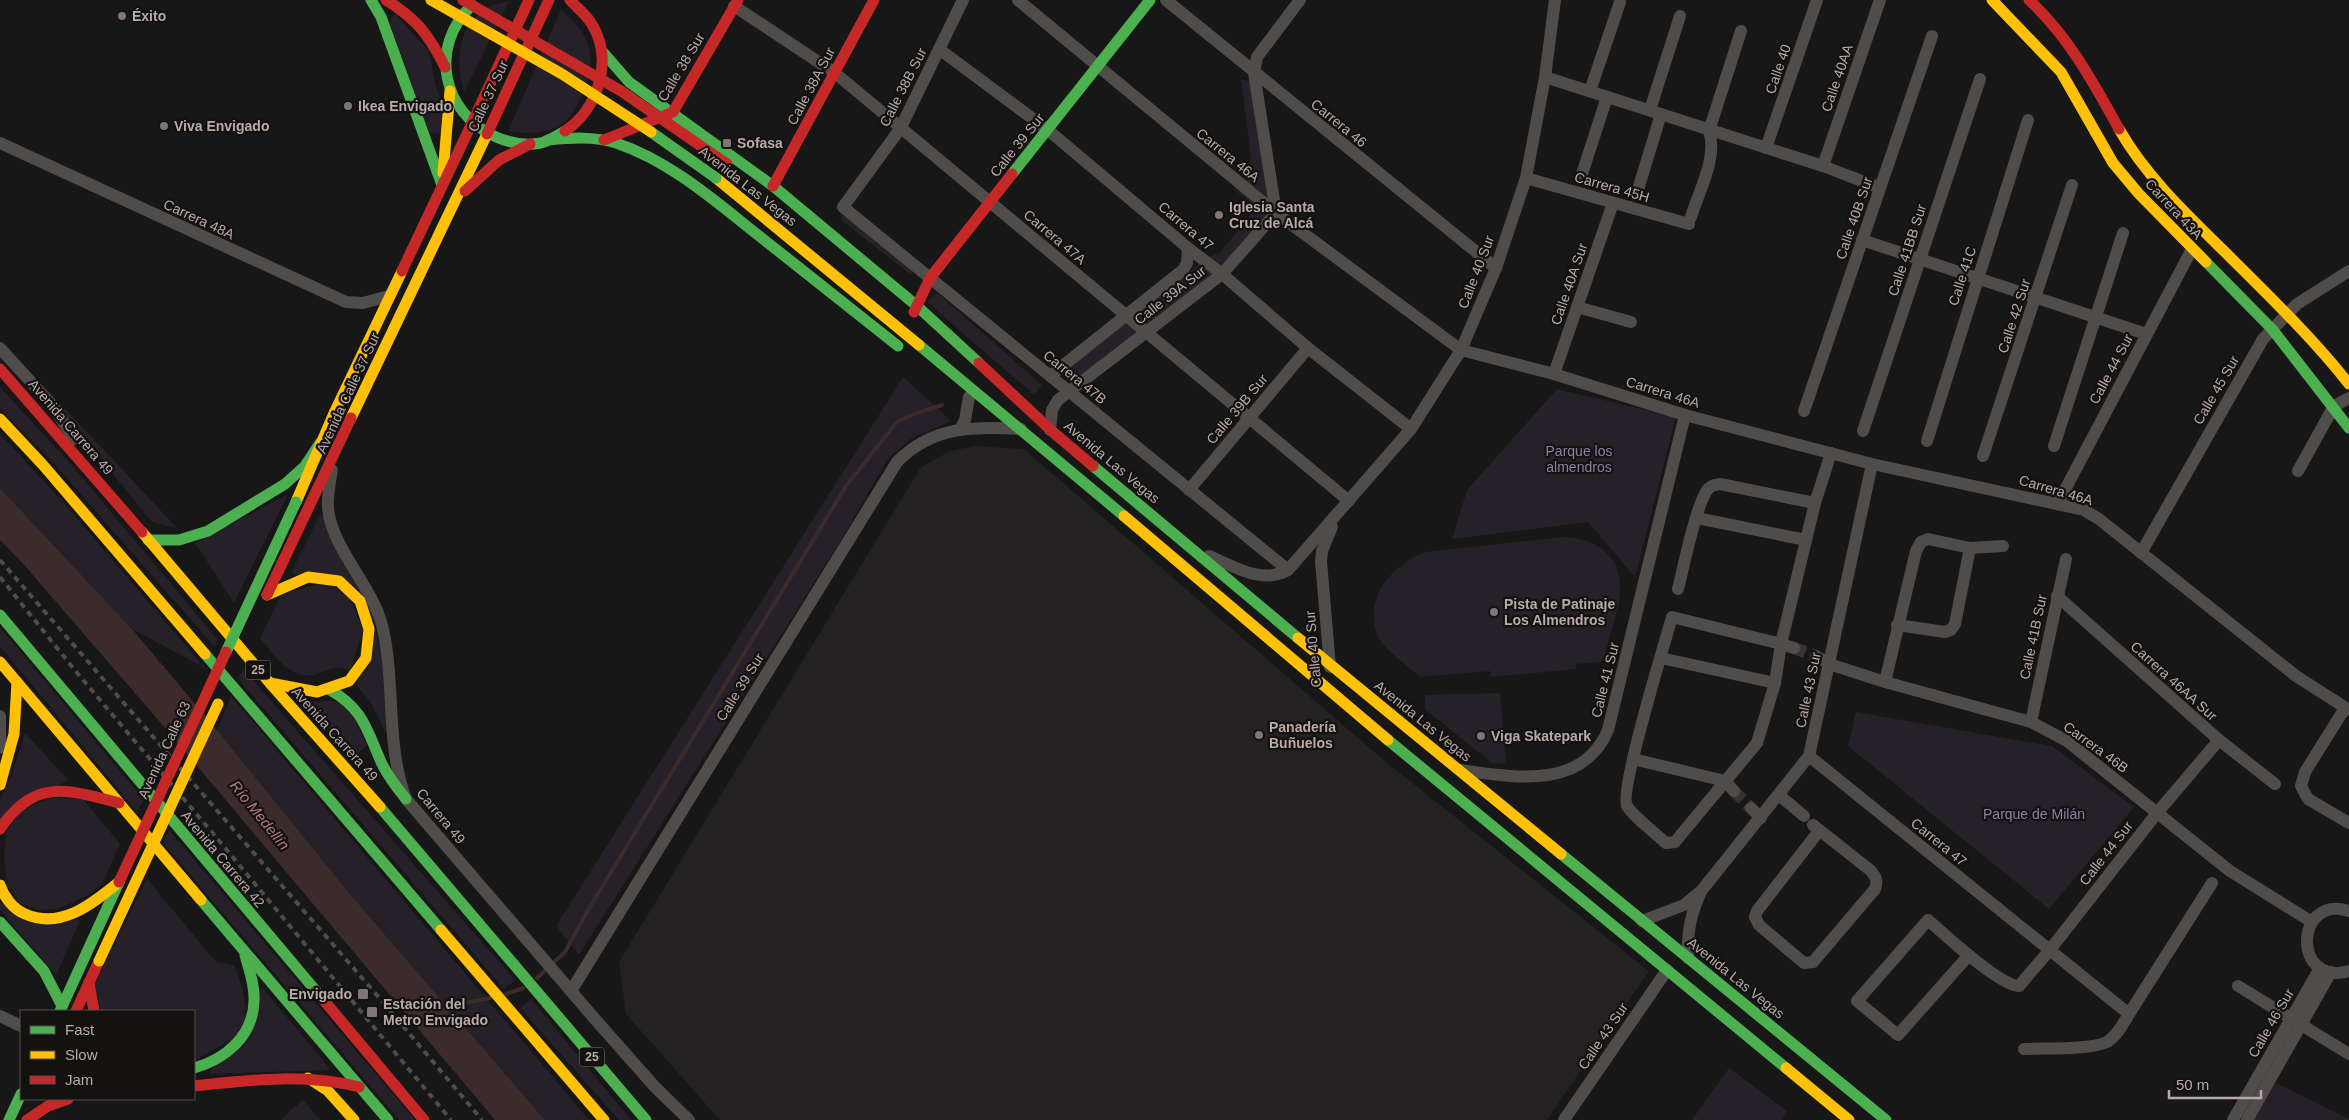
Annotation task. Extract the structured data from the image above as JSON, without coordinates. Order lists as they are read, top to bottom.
{
  "streets": {
    "main road": [
      "Calle 38 Sur",
      "Calle 38A Sur",
      "Calle 37 Sur",
      "Calle 39 Sur",
      "Avenida Las Vegas",
      "Carrera 43A",
      "Avenida Calle 37 Sur",
      "Avenida Carrera 49",
      "25",
      "Avenida Calle 63",
      "Avenida Carrera 42"
    ],
    "street": [
      "Calle 40",
      "Calle 40AA",
      "Calle 38B Sur",
      "Carrera 46",
      "Carrera 46A",
      "Carrera 45H",
      "Calle 40B Sur",
      "Carrera 48A",
      "Carrera 47",
      "Carrera 47A",
      "Calle 41BB Sur",
      "Calle 40 Sur",
      "Calle 41C",
      "Calle 40A Sur",
      "Calle 39A Sur",
      "Calle 42 Sur",
      "Calle 44 Sur",
      "Carrera 47B",
      "Calle 45 Sur",
      "Calle 39B Sur",
      "Calle 41B Sur",
      "Calle 41 Sur",
      "Carrera 46AA Sur",
      "Calle 43 Sur",
      "Carrera 46B",
      "Carrera 49",
      "Calle 46 Sur"
    ]
  },
  "crossings": [
    ["Calle 38 Sur", "Avenida Las Vegas"],
    ["Calle 38 Sur", "Carrera 47A"],
    ["Calle 38A Sur", "Avenida Las Vegas"],
    ["Calle 38A Sur", "Carrera 47A"],
    ["Calle 38B Sur", "Carrera 47"],
    ["Calle 38B Sur", "Carrera 47A"],
    ["Calle 38B Sur", "Carrera 47B"],
    ["Calle 37 Sur", "Avenida Calle 37 Sur"],
    ["Carrera 46", "Calle 40 Sur"],
    ["Calle 39 Sur", "Carrera 46A"],
    ["Calle 39 Sur", "Avenida Las Vegas"],
    ["Calle 39 Sur", "Carrera 47"],
    ["Calle 39 Sur", "Carrera 47A"],
    ["Calle 39 Sur", "Carrera 47B"],
    ["Calle 39 Sur", "Carrera 49"],
    ["Carrera 46A", "Calle 40 Sur"],
    ["Carrera 46A", "Calle 40A Sur"],
    ["Carrera 46A", "Calle 39A Sur"],
    ["Carrera 46A", "Calle 44 Sur"],
    ["Carrera 46A", "Calle 45 Sur"],
    ["Carrera 46A", "Calle 41 Sur"],
    ["Carrera 46A", "Calle 43 Sur"],
    ["Avenida Las Vegas", "Calle 40 Sur"],
    ["Avenida Las Vegas", "Calle 39A Sur"],
    ["Avenida Las Vegas", "Calle 41 Sur"],
    ["Avenida Las Vegas", "Calle 43 Sur"],
    ["Carrera 45H", "Calle 40 Sur"],
    ["Carrera 45H", "Calle 40A Sur"],
    ["Carrera 43A", "Calle 44 Sur"],
    ["Carrera 43A", "Calle 45 Sur"],
    ["Carrera 48A", "Avenida Calle 37 Sur"],
    ["Carrera 47", "Calle 40 Sur"],
    ["Carrera 47", "Calle 39A Sur"],
    ["Carrera 47", "Calle 44 Sur"],
    ["Carrera 47", "Calle 39B Sur"],
    ["Carrera 47", "Calle 43 Sur"],
    ["Carrera 47A", "Calle 40 Sur"],
    ["Carrera 47A", "Calle 39A Sur"],
    ["Carrera 47A", "Calle 39B Sur"],
    ["Calle 40 Sur", "Carrera 47B"],
    ["Calle 39A Sur", "Carrera 47B"],
    ["Calle 44 Sur", "Carrera 46AA Sur"],
    ["Calle 44 Sur", "Carrera 46B"],
    ["Carrera 47B", "Calle 39B Sur"],
    ["Avenida Calle 37 Sur", "Avenida Calle 63"],
    ["Avenida Calle 37 Sur", "Carrera 49"],
    ["Calle 41B Sur", "Carrera 46AA Sur"],
    ["Calle 41B Sur", "Carrera 46B"],
    ["Calle 43 Sur", "Carrera 46B"]
  ],
  "water": ["Río Medellín"],
  "parks": ["Parque los almendros", "Parque de Milán"],
  "places": {
    "other": [
      "Éxito",
      "Ikea Envigado",
      "Viva Envigado",
      "Iglesia Santa Cruz de Alcá",
      "Pista de Patinaje Los Almendros",
      "Panadería Buñuelos",
      "Viga Skatepark"
    ],
    "transit": ["Sofasa", "Envigado", "Estación del Metro Envigado"]
  },
  "legend": ["Fast", "Slow", "Jam"],
  "scale_bar": "50 m"
}
